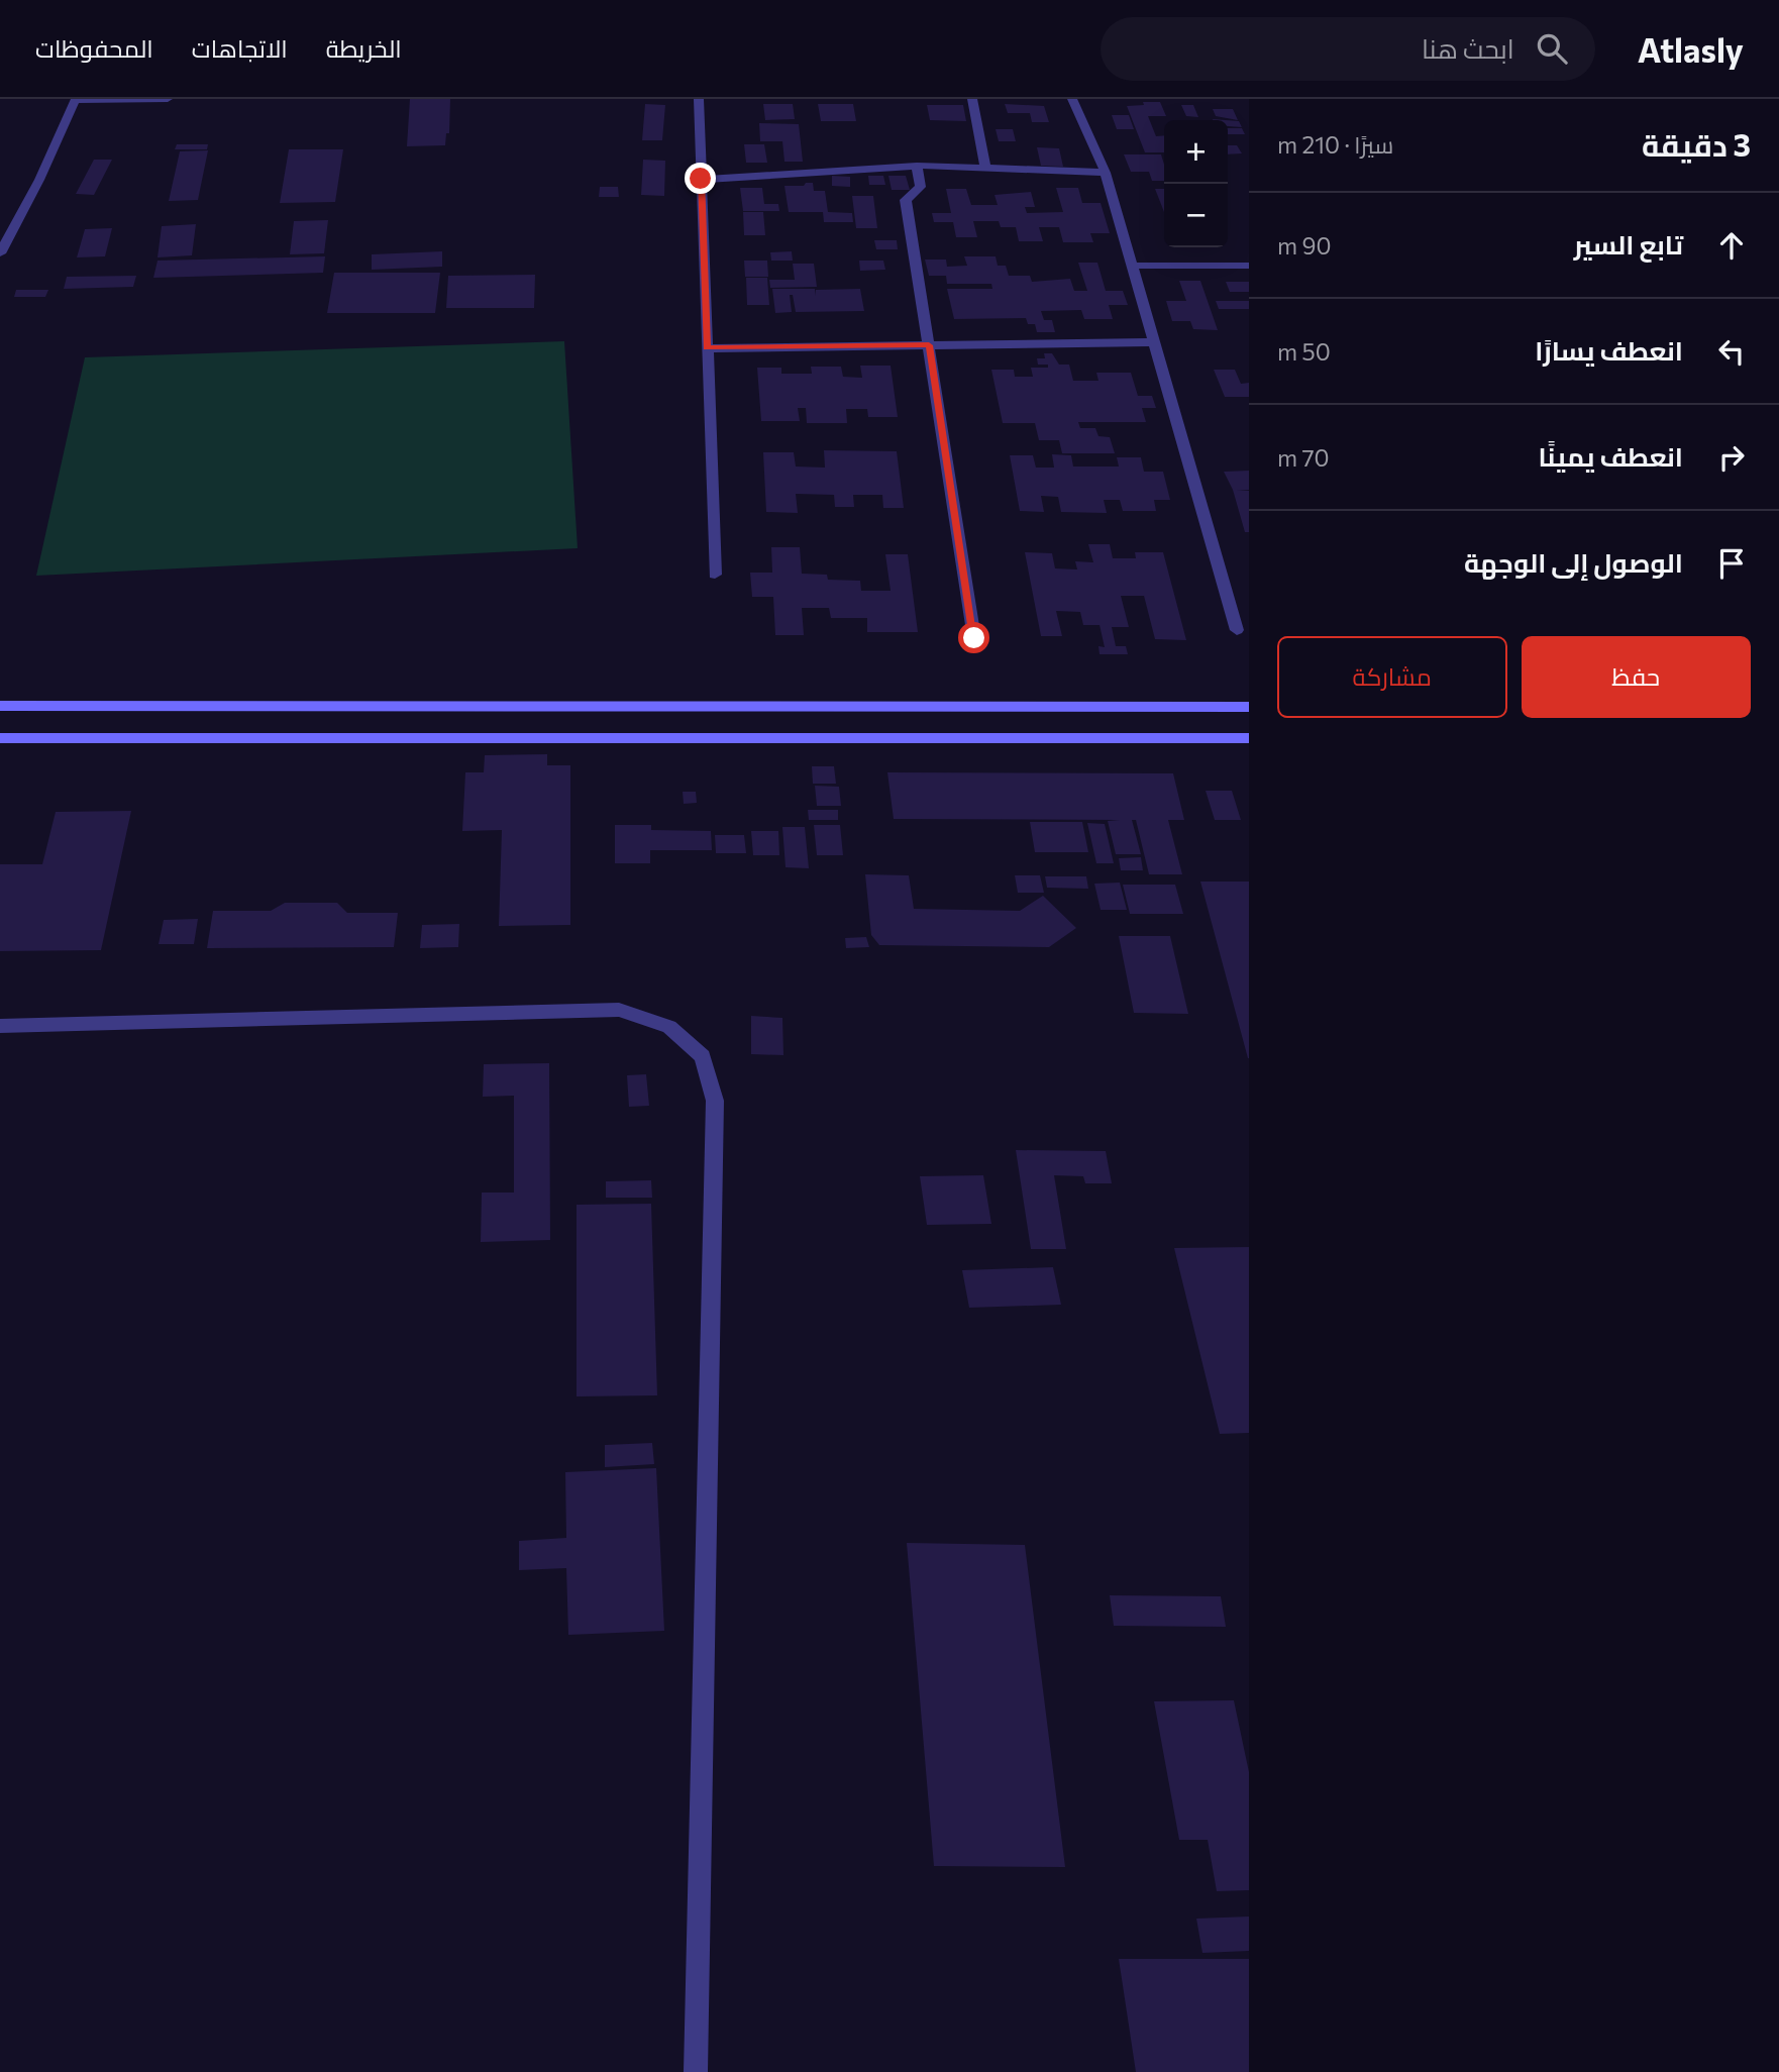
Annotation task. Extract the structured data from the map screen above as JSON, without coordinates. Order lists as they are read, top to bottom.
{
  "page": {
    "header": "Atlasly",
    "search": "ابحث هنا",
    "nav": ["الخريطة", "الاتجاهات", "المحفوظات"],
    "heading": ["3 دقيقة", "سيرًا · 210 m"],
    "map_buttons": ["+", "−"],
    "list": [
      ["تابع السير", "90 m"],
      ["انعطف يسارًا", "50 m"],
      ["انعطف يمينًا", "70 m"],
      "الوصول إلى الوجهة"
    ],
    "buttons": ["حفظ", "مشاركة"]
  }
}
